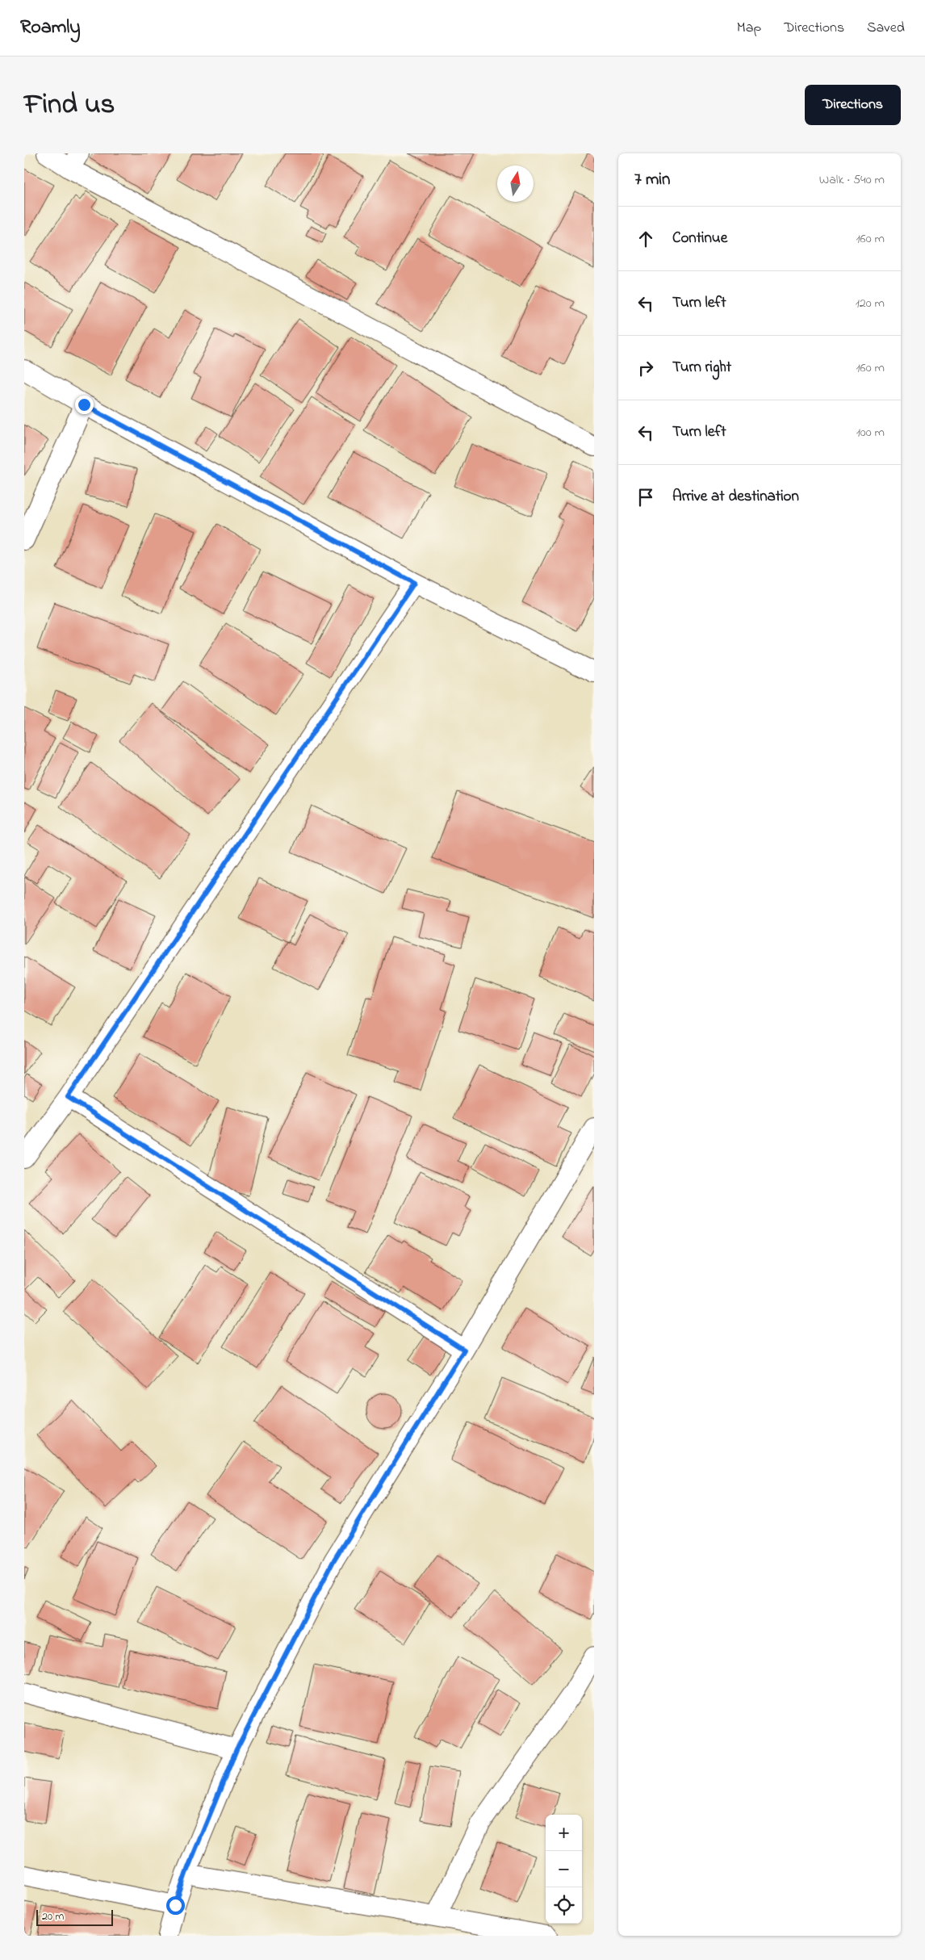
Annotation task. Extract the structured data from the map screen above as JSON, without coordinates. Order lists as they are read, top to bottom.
{
  "scale_bar": "20 m",
  "north": "top",
  "page": {
    "header": "Roamly",
    "nav": ["Map", "Directions", "Saved"],
    "title": "Find us",
    "buttons": "Directions",
    "heading": ["7 min", "Walk · 540 m"],
    "list": [
      ["Continue", "160 m"],
      ["Turn left", "120 m"],
      ["Turn right", "160 m"],
      ["Turn left", "100 m"],
      "Arrive at destination"
    ],
    "map_buttons": ["+", "−"],
    "scale": "20 m"
  }
}
